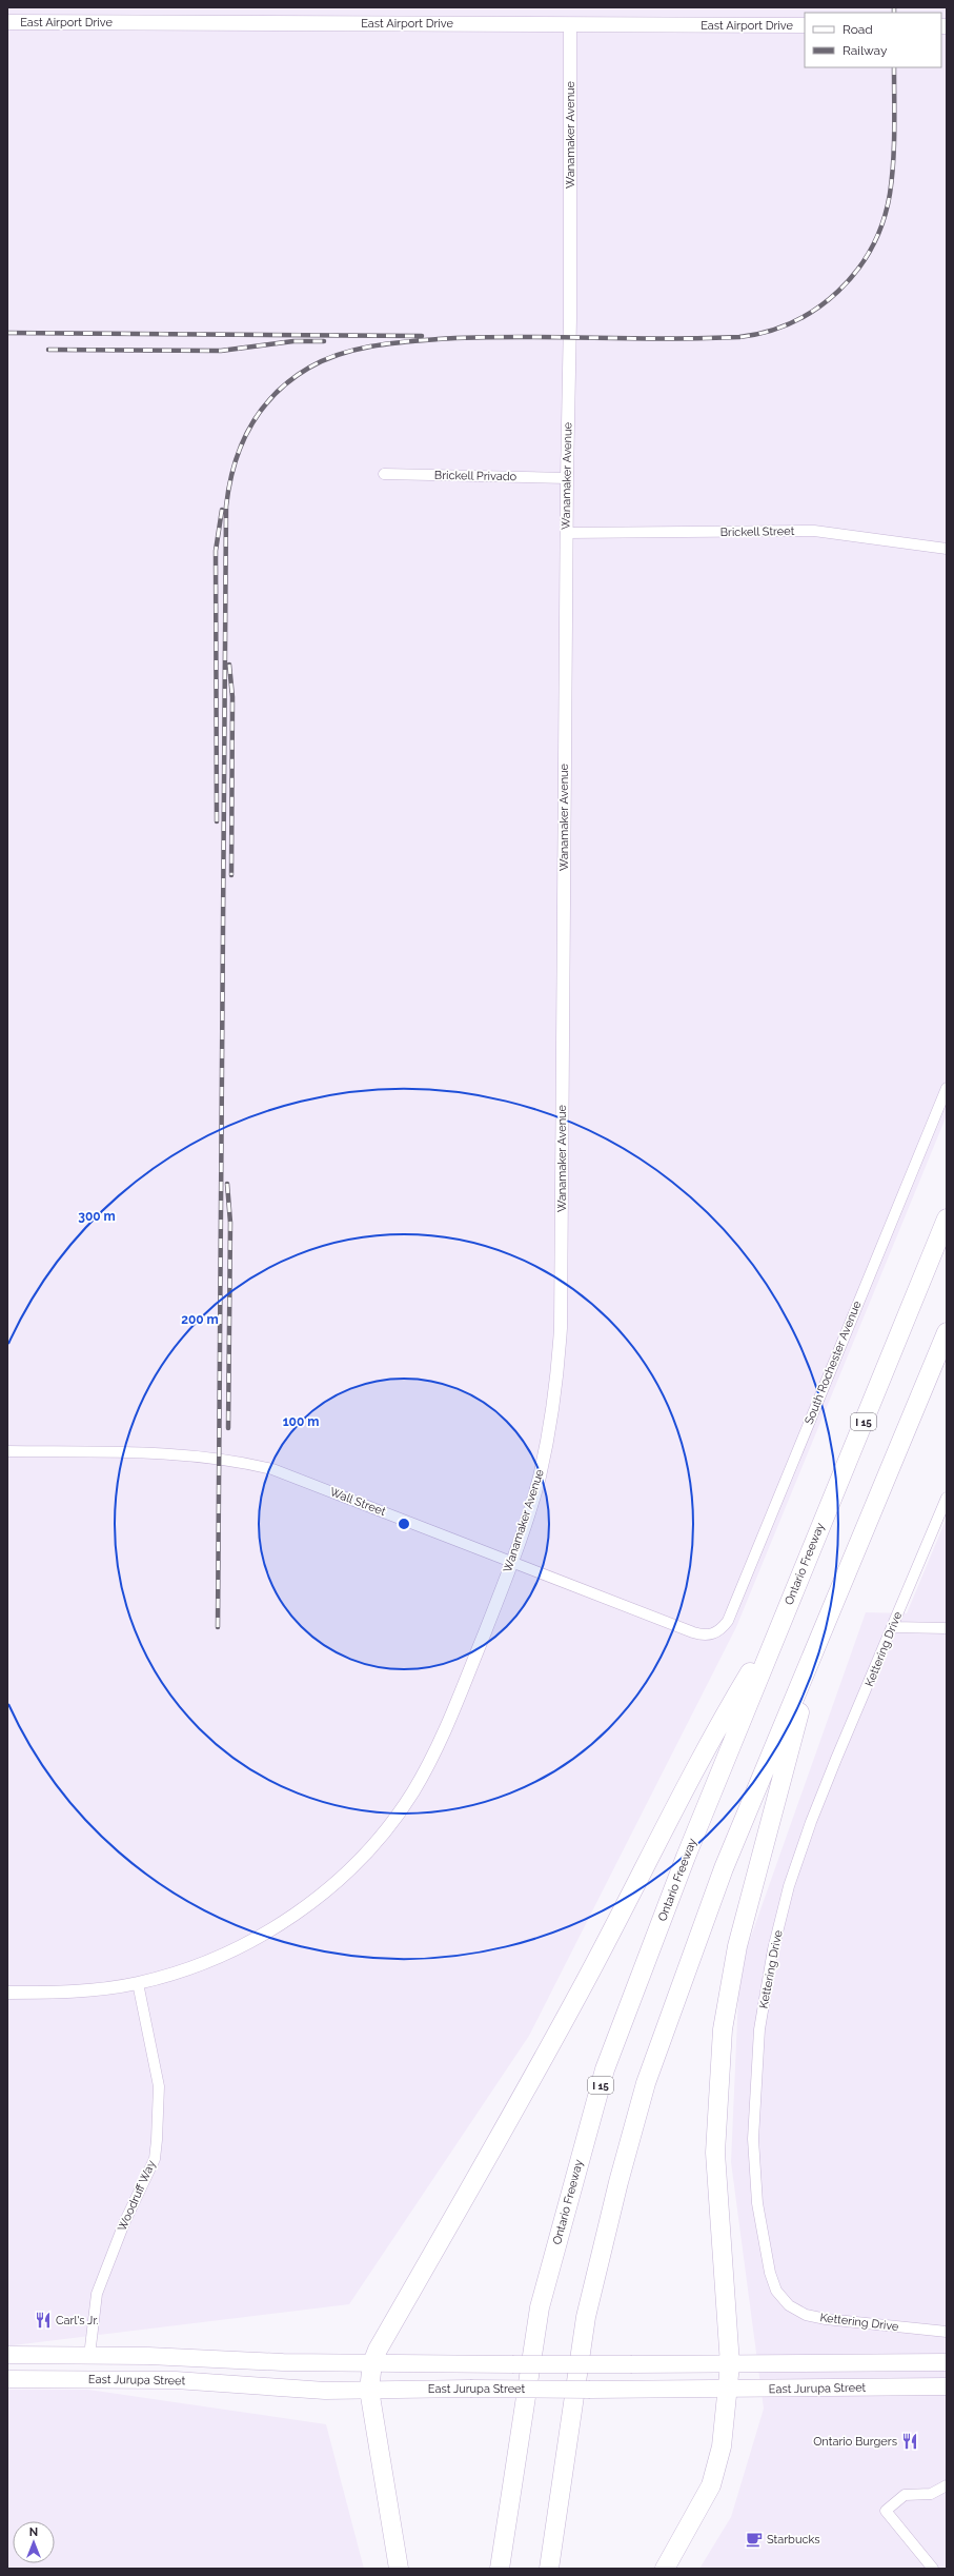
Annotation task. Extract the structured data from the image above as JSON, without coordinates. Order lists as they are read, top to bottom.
{
  "streets": {
    "highway": ["I 15", "Ontario Freeway"],
    "main road": ["East Airport Drive", "East Jurupa Street"],
    "street": [
      "Wanamaker Avenue",
      "Brickell Privado",
      "Brickell Street",
      "South Rochester Avenue",
      "Wall Street",
      "Kettering Drive",
      "Woodruff Way"
    ]
  },
  "crossings": [
    ["East Airport Drive", "Wanamaker Avenue"],
    ["Wanamaker Avenue", "Brickell Privado"],
    ["Wanamaker Avenue", "Brickell Street"],
    ["Wanamaker Avenue", "Wall Street"],
    ["Wanamaker Avenue", "Woodruff Way"],
    ["South Rochester Avenue", "Wall Street"],
    ["Woodruff Way", "East Jurupa Street"]
  ],
  "places": {
    "restaurant": ["Carl's Jr.", "Ontario Burgers"],
    "cafe": ["Starbucks"]
  },
  "legend": ["Road", "Railway"],
  "north": "top",
  "rings": ["300 m", "200 m", "100 m"]
}
